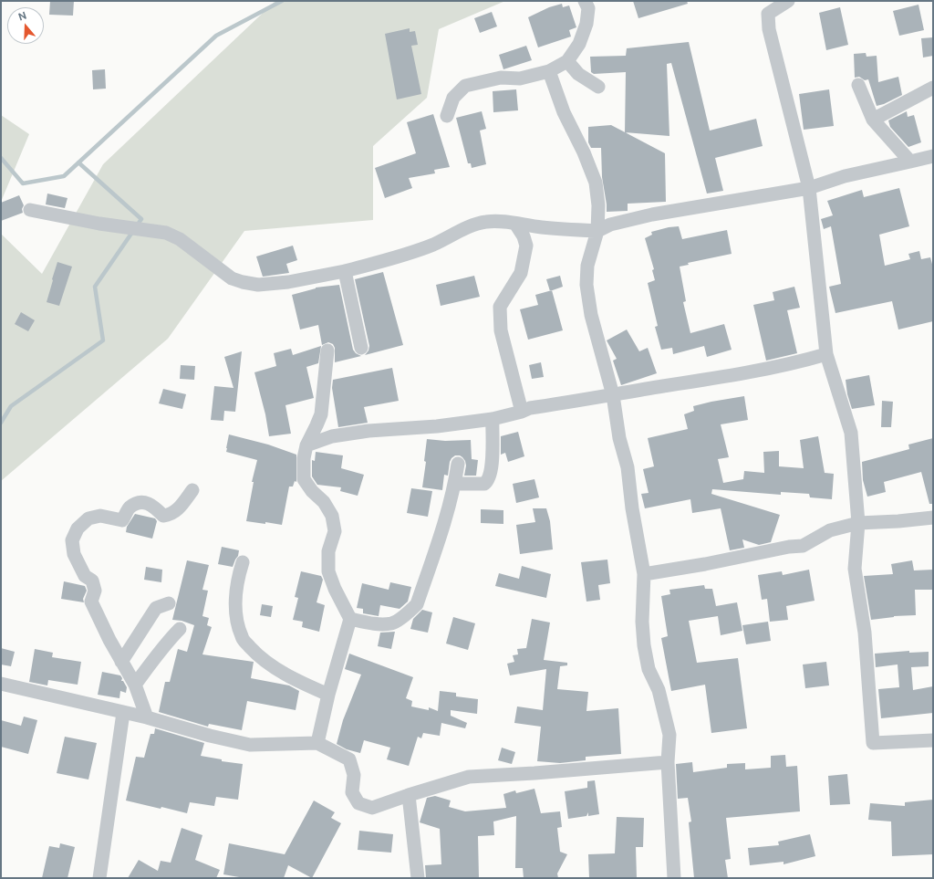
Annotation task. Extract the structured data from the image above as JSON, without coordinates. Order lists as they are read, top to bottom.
{
  "north": "top"
}
